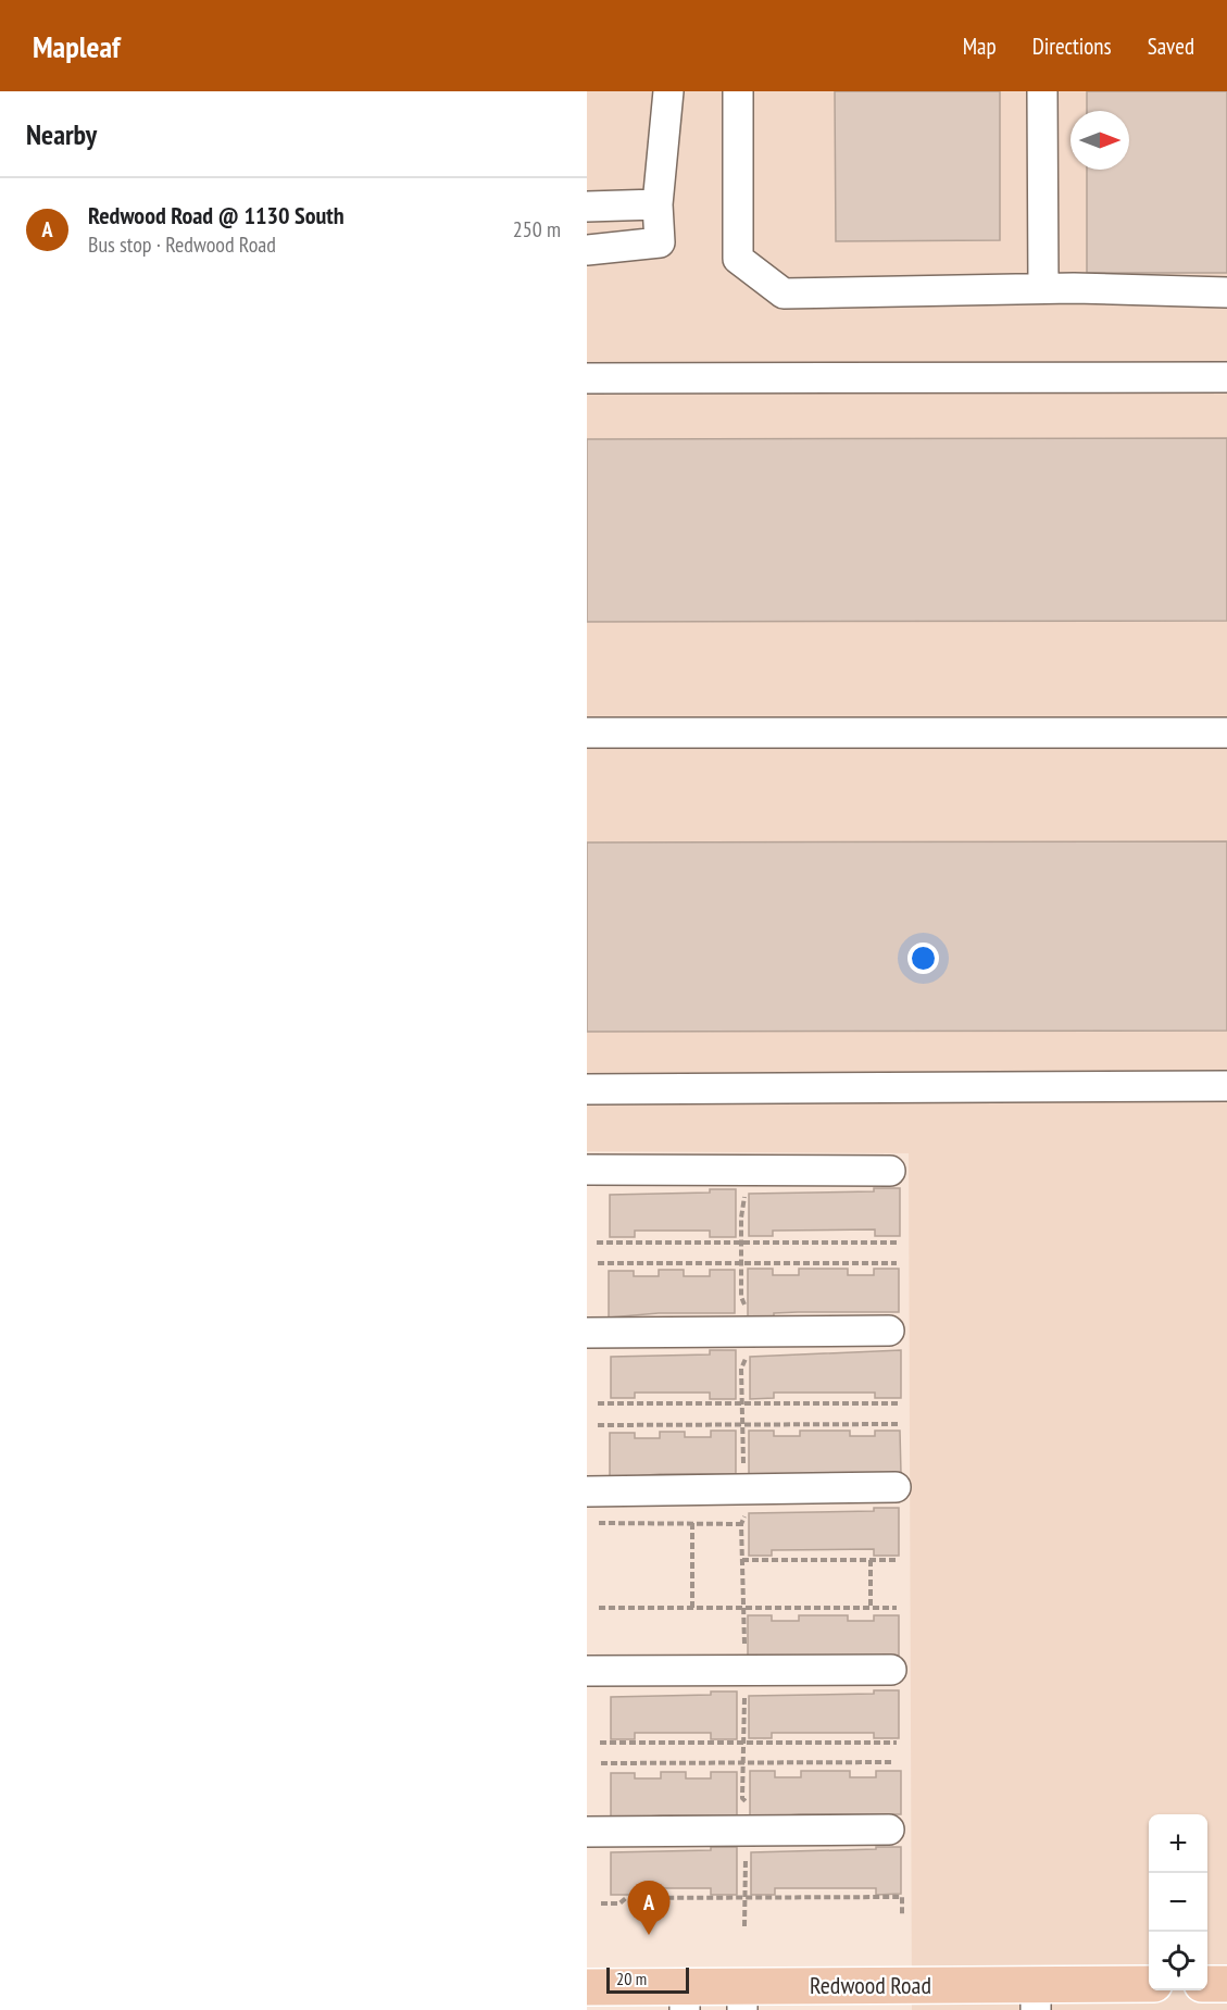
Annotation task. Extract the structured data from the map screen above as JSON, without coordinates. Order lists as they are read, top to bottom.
{
  "streets": {
    "main road": ["Redwood Road"]
  },
  "scale_bar": "20 m",
  "north": "right",
  "page": {
    "header": "Mapleaf",
    "nav": ["Map", "Directions", "Saved"],
    "heading": "Nearby",
    "list": [
      {
        "mark": "A",
        "name": "Redwood Road @ 1130 South",
        "note": "Bus stop · Redwood Road",
        "value": "250 m"
      }
    ],
    "map_buttons": ["+", "−"],
    "pins": "A",
    "scale": "20 m"
  }
}
